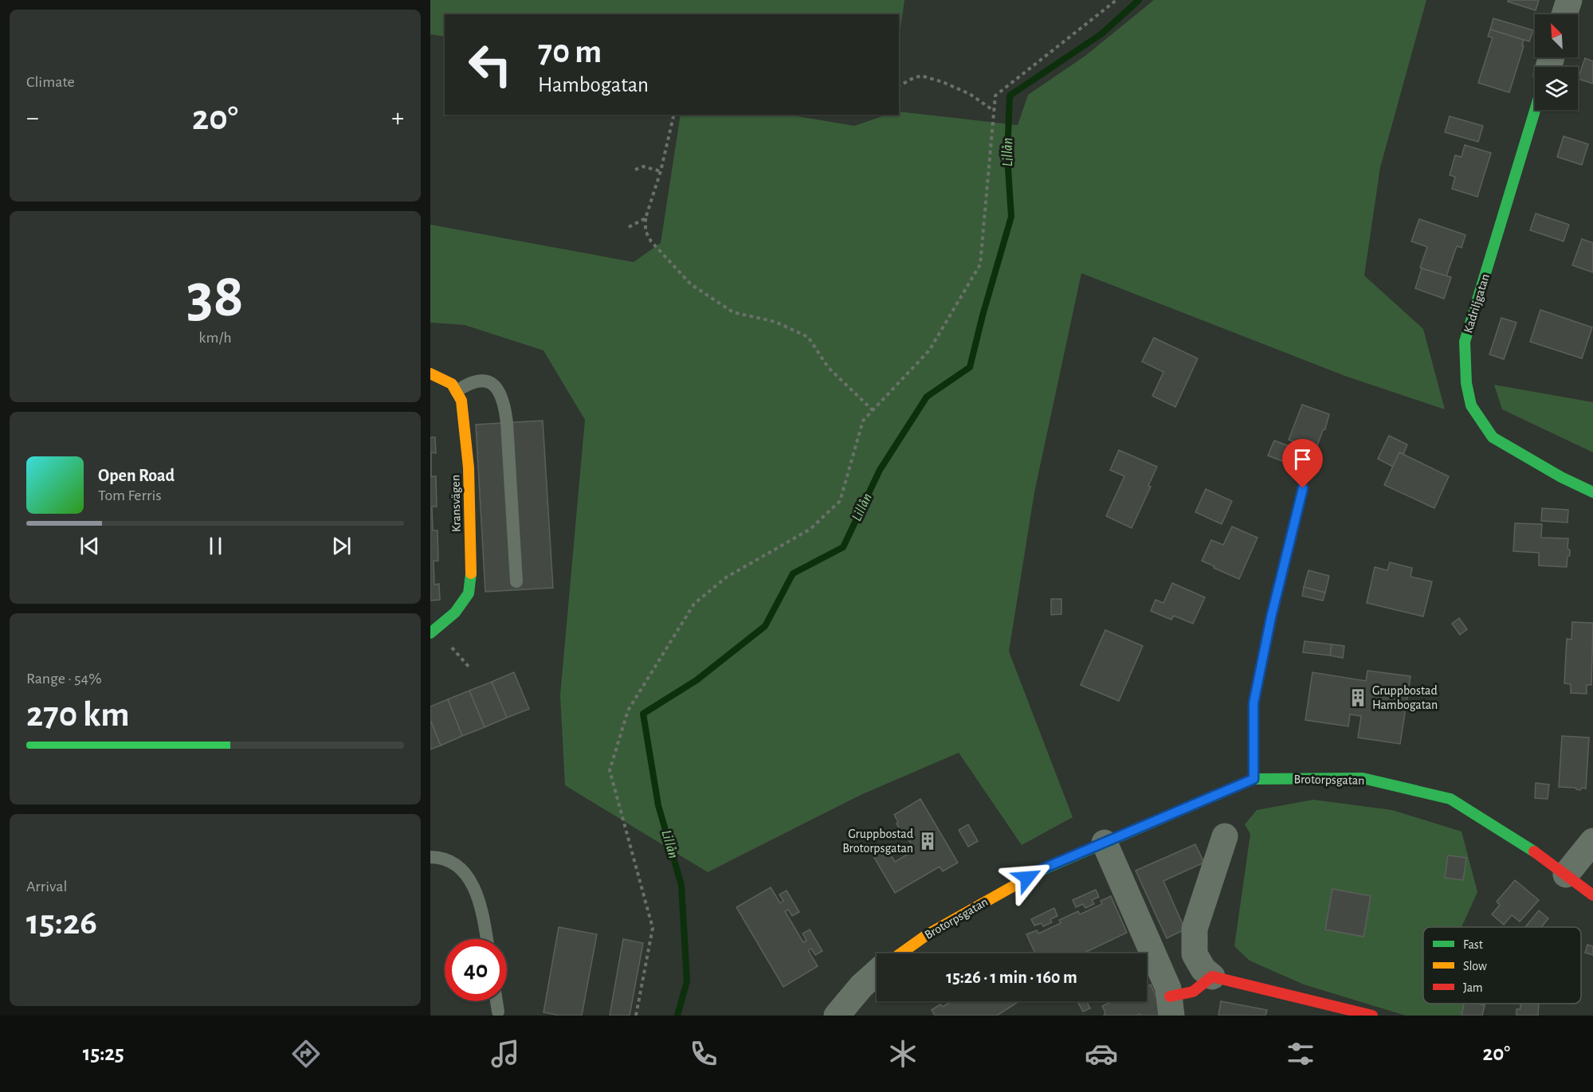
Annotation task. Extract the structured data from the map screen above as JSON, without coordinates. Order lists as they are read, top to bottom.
{
  "streets": {
    "street": ["Kadriljgatan", "Kransvägen", "Brotorpsgatan"]
  },
  "water": ["Lillån"],
  "places": {
    "building": ["Gruppbostad Hambogatan", "Gruppbostad Brotorpsgatan"]
  },
  "legend": ["Fast", "Slow", "Jam"],
  "north": "top left",
  "page": {
    "tile": [
      "Climate",
      ["38", "km/h"],
      ["Range · 54%", "270 km"],
      ["Arrival", "15:26"]
    ],
    "turn": ["70 m", "Hambogatan"],
    "heat": ["−", "20°", "+"],
    "song": ["Open Road", "Tom Ferris"],
    "limit": "40",
    "trip": "15:26 · 1 min · 160 m",
    "tabs": ["15:25", "20°"]
  }
}
